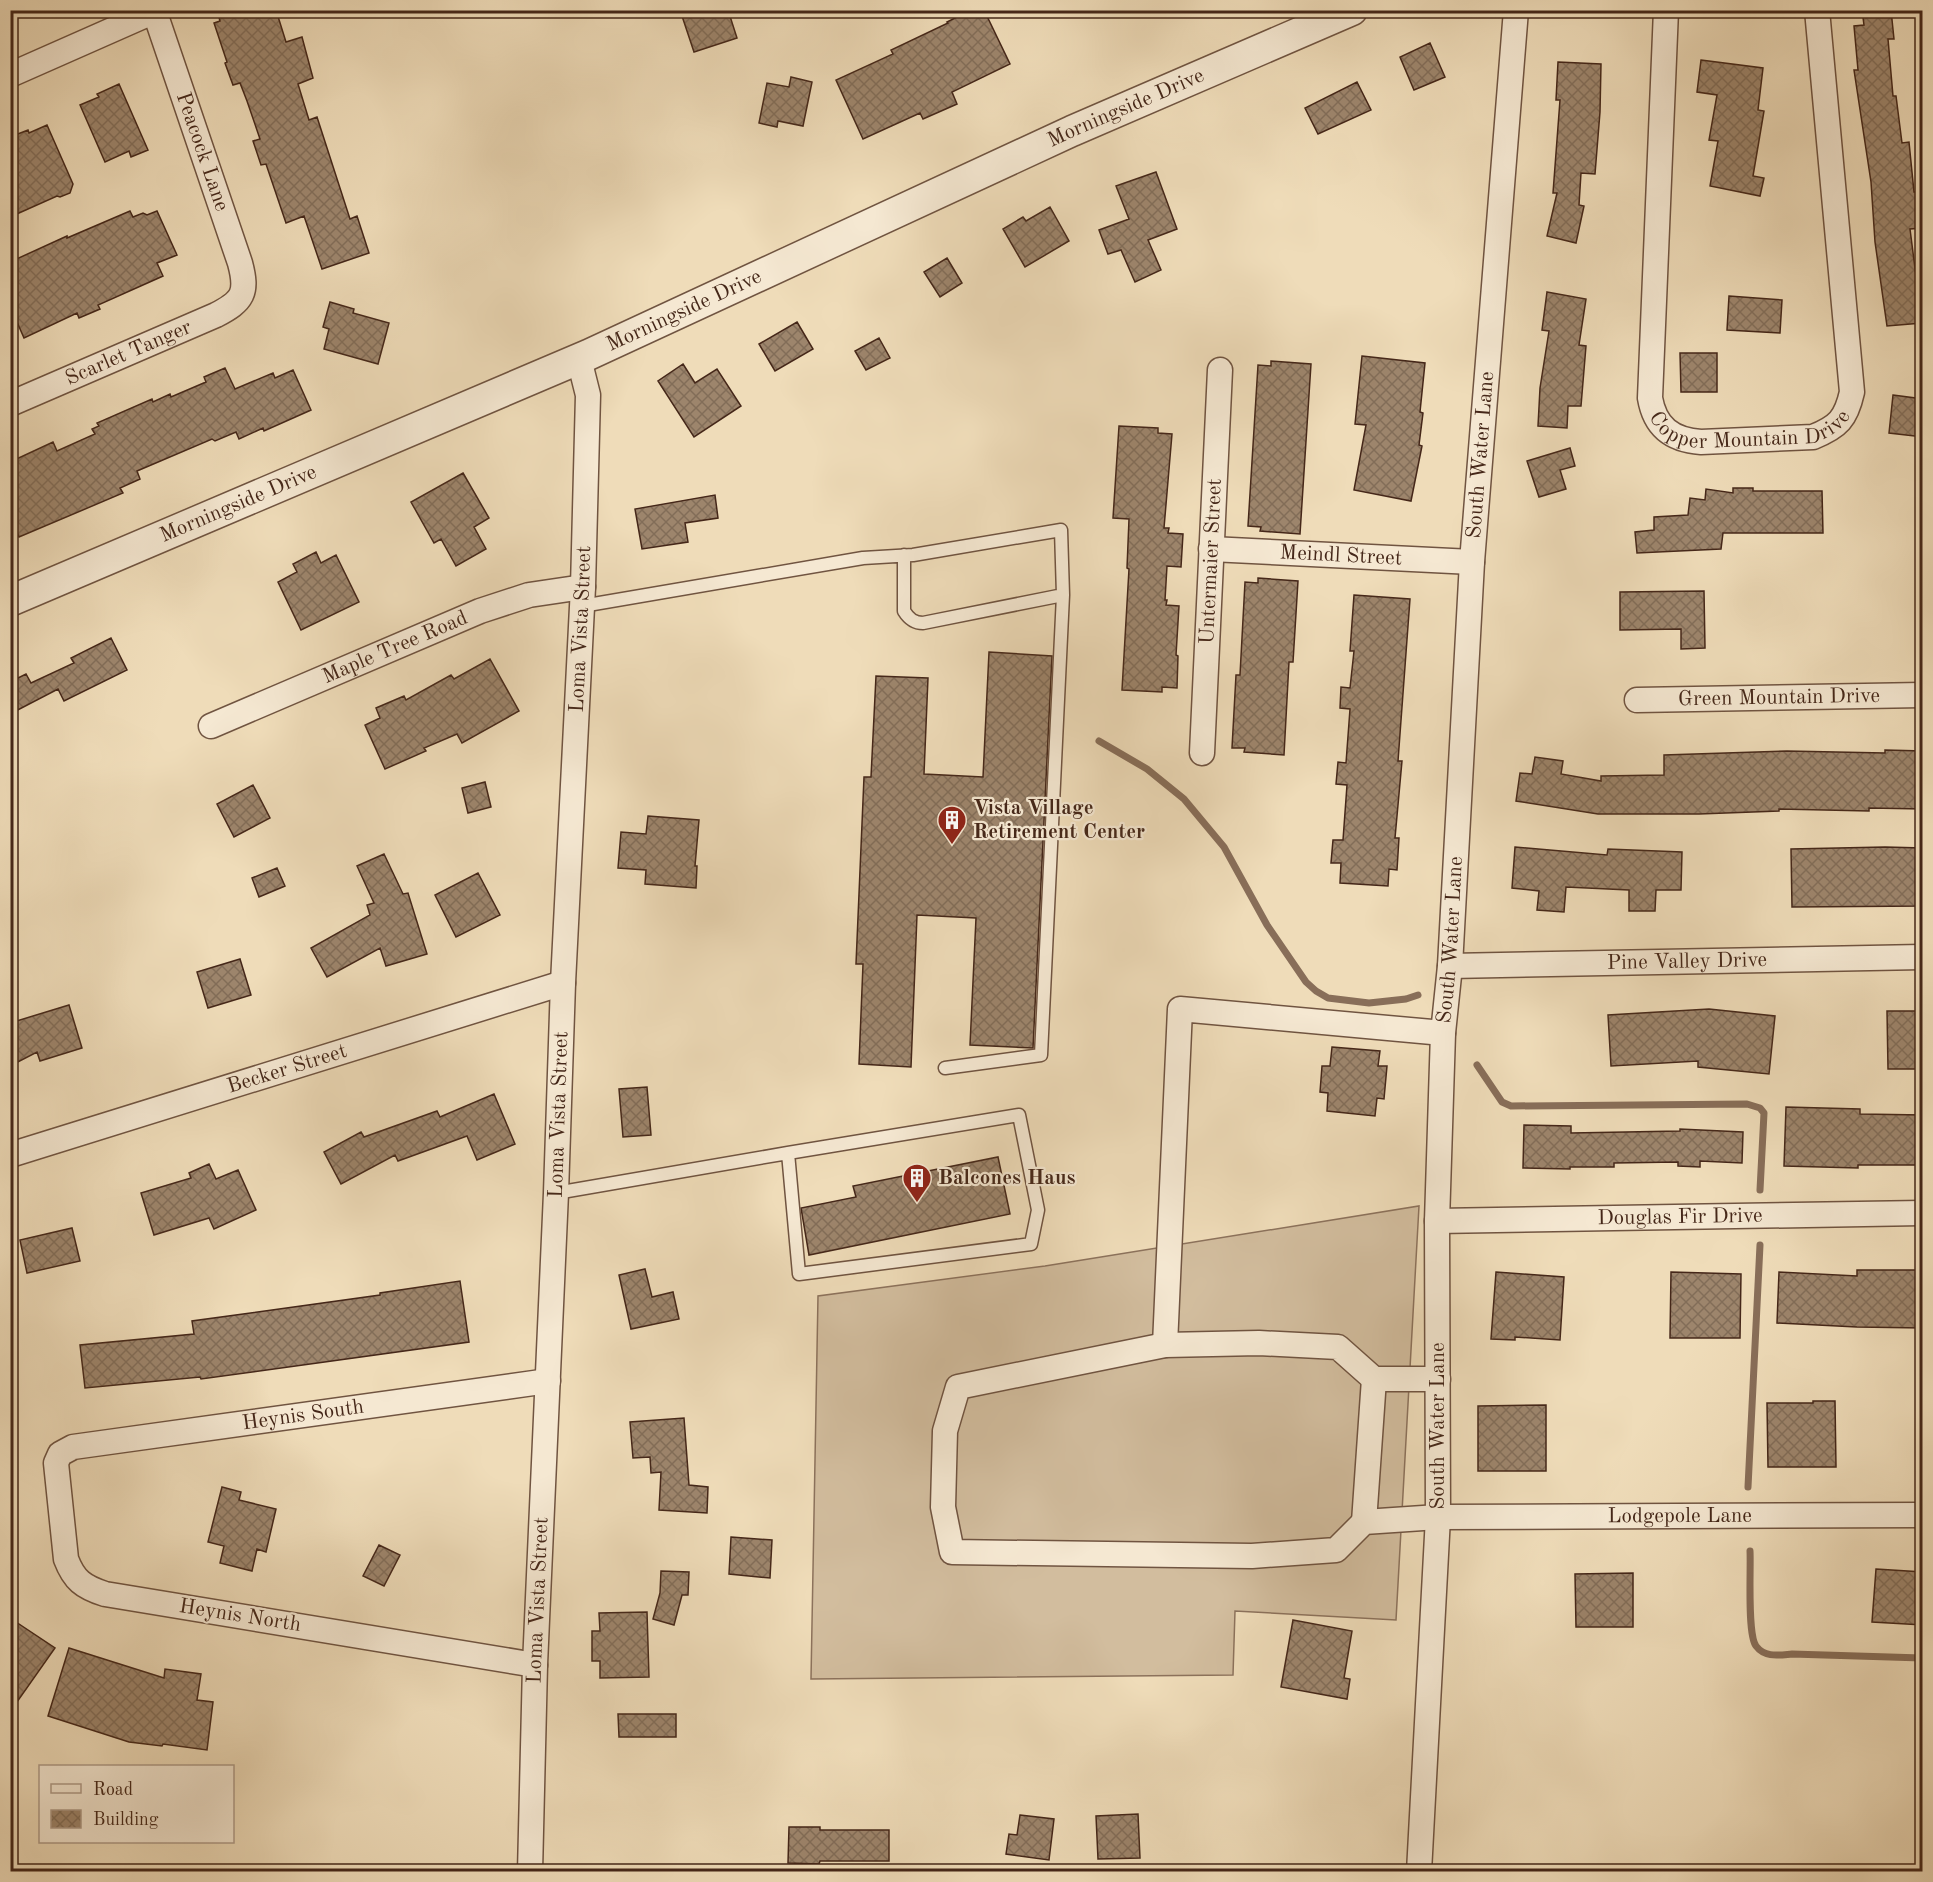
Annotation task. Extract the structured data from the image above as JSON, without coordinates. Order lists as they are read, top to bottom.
{
  "streets": {
    "street": [
      "Morningside Drive",
      "Peacock Lane",
      "Scarlet Tanger",
      "Copper Mountain Drive",
      "South Water Lane",
      "Meindl Street",
      "Untermaier Street",
      "Loma Vista Street",
      "Maple Tree Road",
      "Green Mountain Drive",
      "Pine Valley Drive",
      "Becker Street",
      "Douglas Fir Drive",
      "Heynis South",
      "Lodgepole Lane",
      "Heynis North"
    ]
  },
  "crossings": [
    ["Morningside Drive", "Loma Vista Street"],
    ["Peacock Lane", "Scarlet Tanger"],
    ["South Water Lane", "Meindl Street"],
    ["South Water Lane", "Pine Valley Drive"],
    ["South Water Lane", "Douglas Fir Drive"],
    ["South Water Lane", "Lodgepole Lane"],
    ["Meindl Street", "Untermaier Street"],
    ["Loma Vista Street", "Maple Tree Road"],
    ["Loma Vista Street", "Becker Street"],
    ["Loma Vista Street", "Heynis South"],
    ["Loma Vista Street", "Heynis North"],
    ["Heynis South", "Heynis North"]
  ],
  "places": {
    "building": ["Vista Village Retirement Center", "Balcones Haus"]
  },
  "legend": ["Road", "Building"]
}
